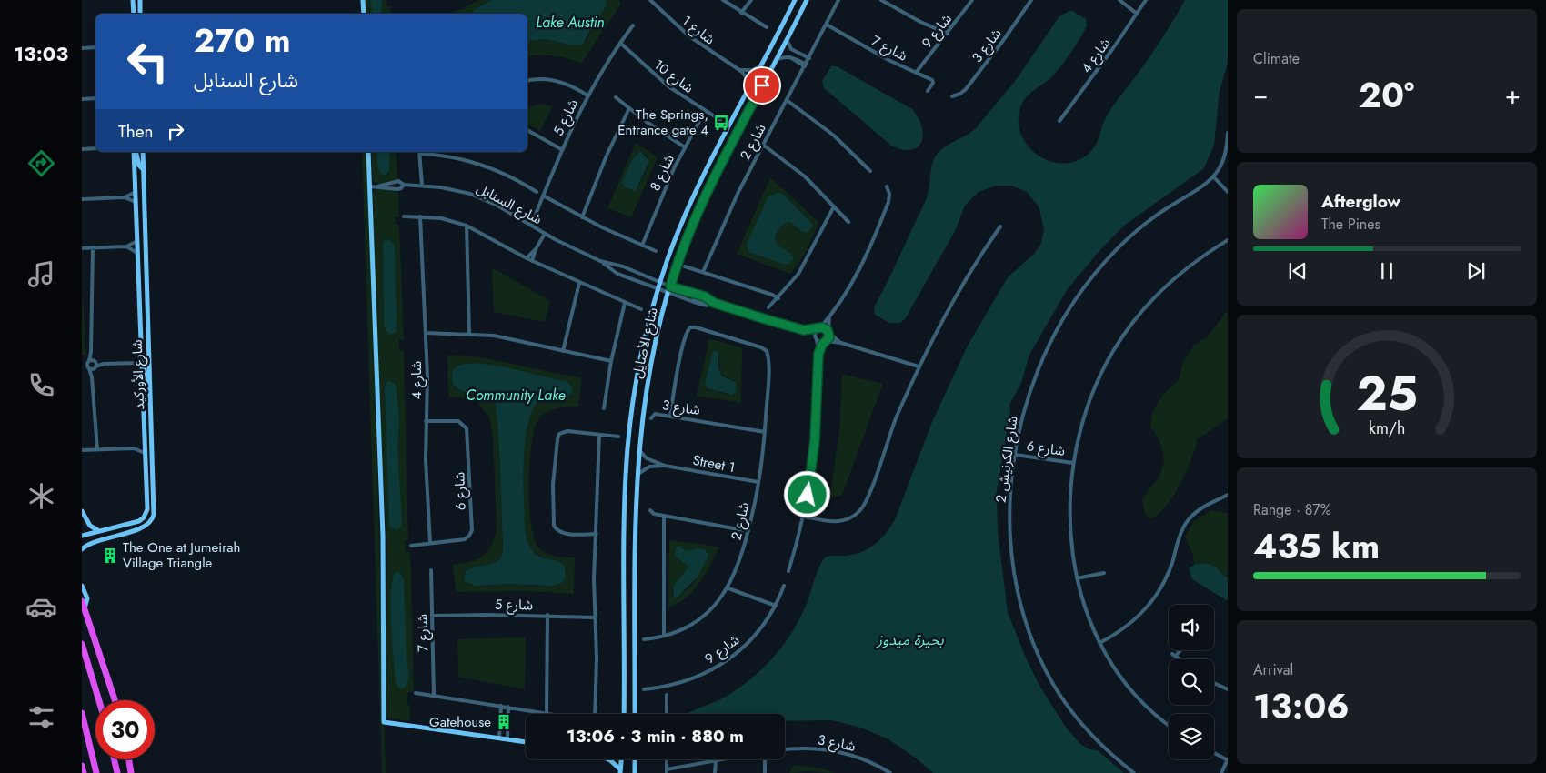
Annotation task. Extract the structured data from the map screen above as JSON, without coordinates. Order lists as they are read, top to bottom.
{
  "streets": {
    "street": [
      "شارع 1",
      "شارع 9",
      "شارع 3",
      "شارع 7",
      "شارع 4",
      "شارع 10",
      "شارع 5",
      "شارع 2",
      "شارع 8",
      "شارع السنابل",
      "شارع الأصايل",
      "شارع الأوركيد",
      "شارع 6",
      "شارع الكرنيش 2",
      "Street 1"
    ]
  },
  "crossings": [
    ["شارع 9", "شارع 7"],
    ["شارع 3", "شارع 2"],
    ["شارع 7", "شارع 5"],
    ["شارع 7", "شارع 2"],
    ["شارع 4", "شارع 6"],
    ["شارع 10", "شارع 5"],
    ["شارع 10", "شارع 8"],
    ["شارع 5", "شارع السنابل"],
    ["شارع 2", "Street 1"],
    ["شارع السنابل", "شارع الأصايل"],
    ["شارع 6", "شارع الكرنيش 2"]
  ],
  "water": ["Lake Austin", "Community Lake", "بحيرة ميدوز"],
  "places": {
    "bus stop": ["The Springs, Entrance gate 4"],
    "building": ["The One at Jumeirah Village Triangle", "Gatehouse"]
  },
  "page": {
    "tabs": "13:03",
    "tile": [
      "Climate",
      ["Range · 87%", "435 km"],
      ["Arrival", "13:06"]
    ],
    "turn": ["270 m", "شارع السنابل"],
    "heat": ["−", "20°", "+"],
    "then": "Then",
    "song": ["Afterglow", "The Pines"],
    "limit": "30",
    "trip": "13:06 · 3 min · 880 m",
    "gauge": ["25", "km/h"]
  }
}
